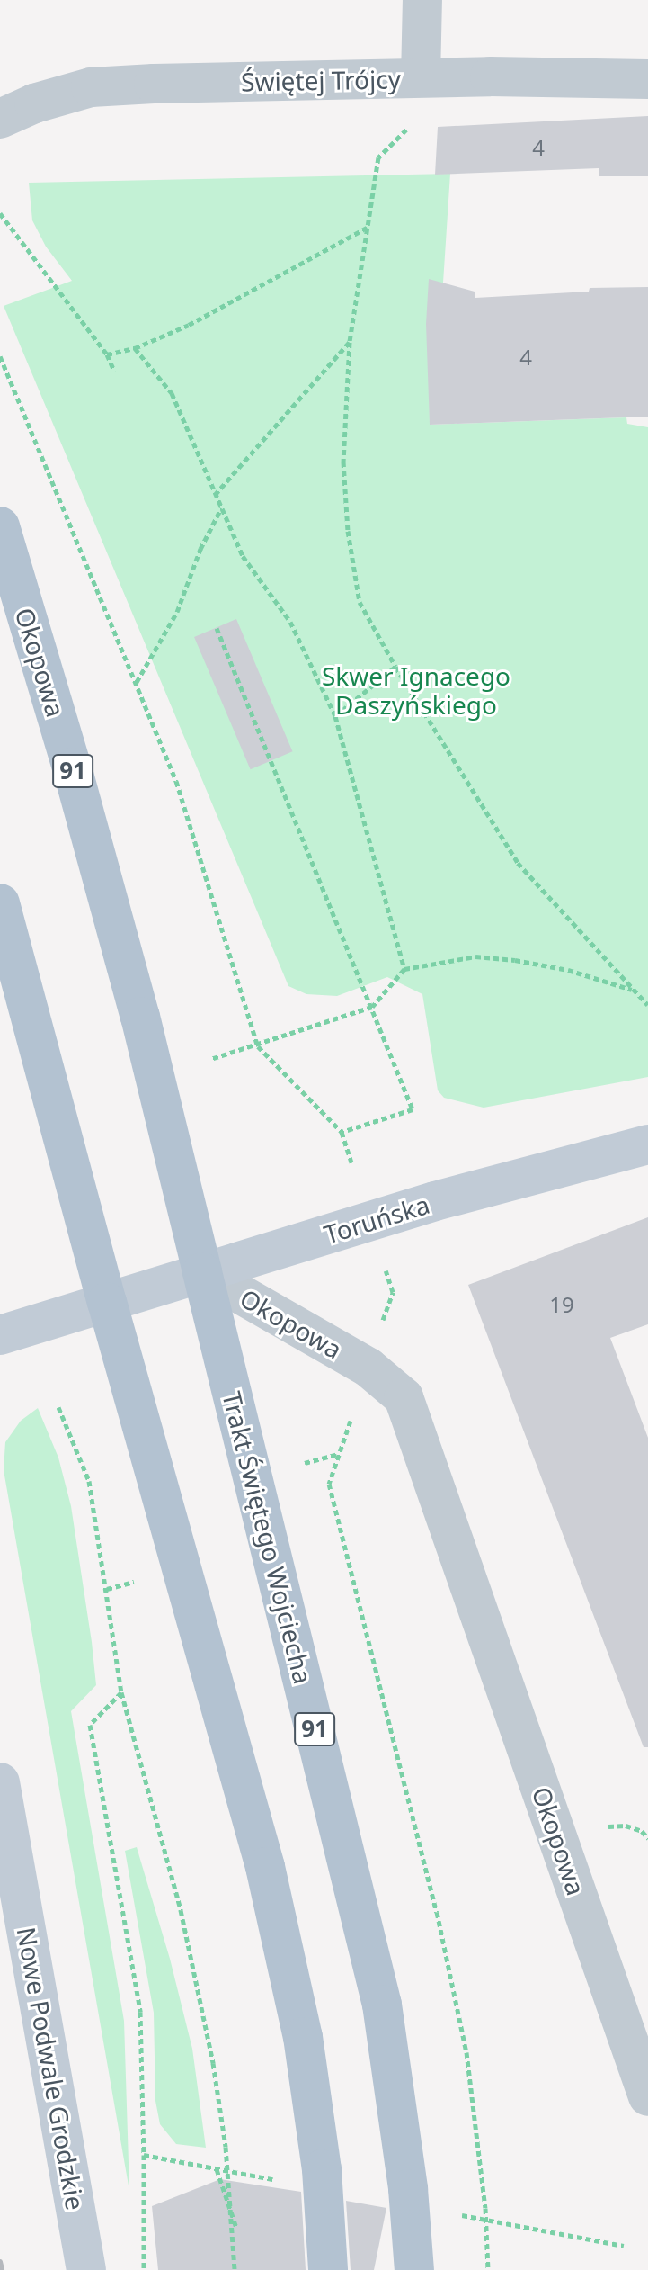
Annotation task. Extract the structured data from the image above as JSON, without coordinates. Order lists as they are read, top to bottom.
{
  "streets": {
    "main road": ["Okopowa", "91", "Trakt Świętego Wojciecha"],
    "street": ["Świętej Trójcy", "Toruńska", "Nowe Podwale Grodzkie"]
  },
  "crossings": [
    ["Okopowa", "Toruńska"],
    ["Okopowa", "Trakt Świętego Wojciecha"],
    ["Toruńska", "Trakt Świętego Wojciecha"]
  ],
  "parks": ["Skwer Ignacego Daszyńskiego"],
  "house_numbers": ["4", "4", "19"]
}
